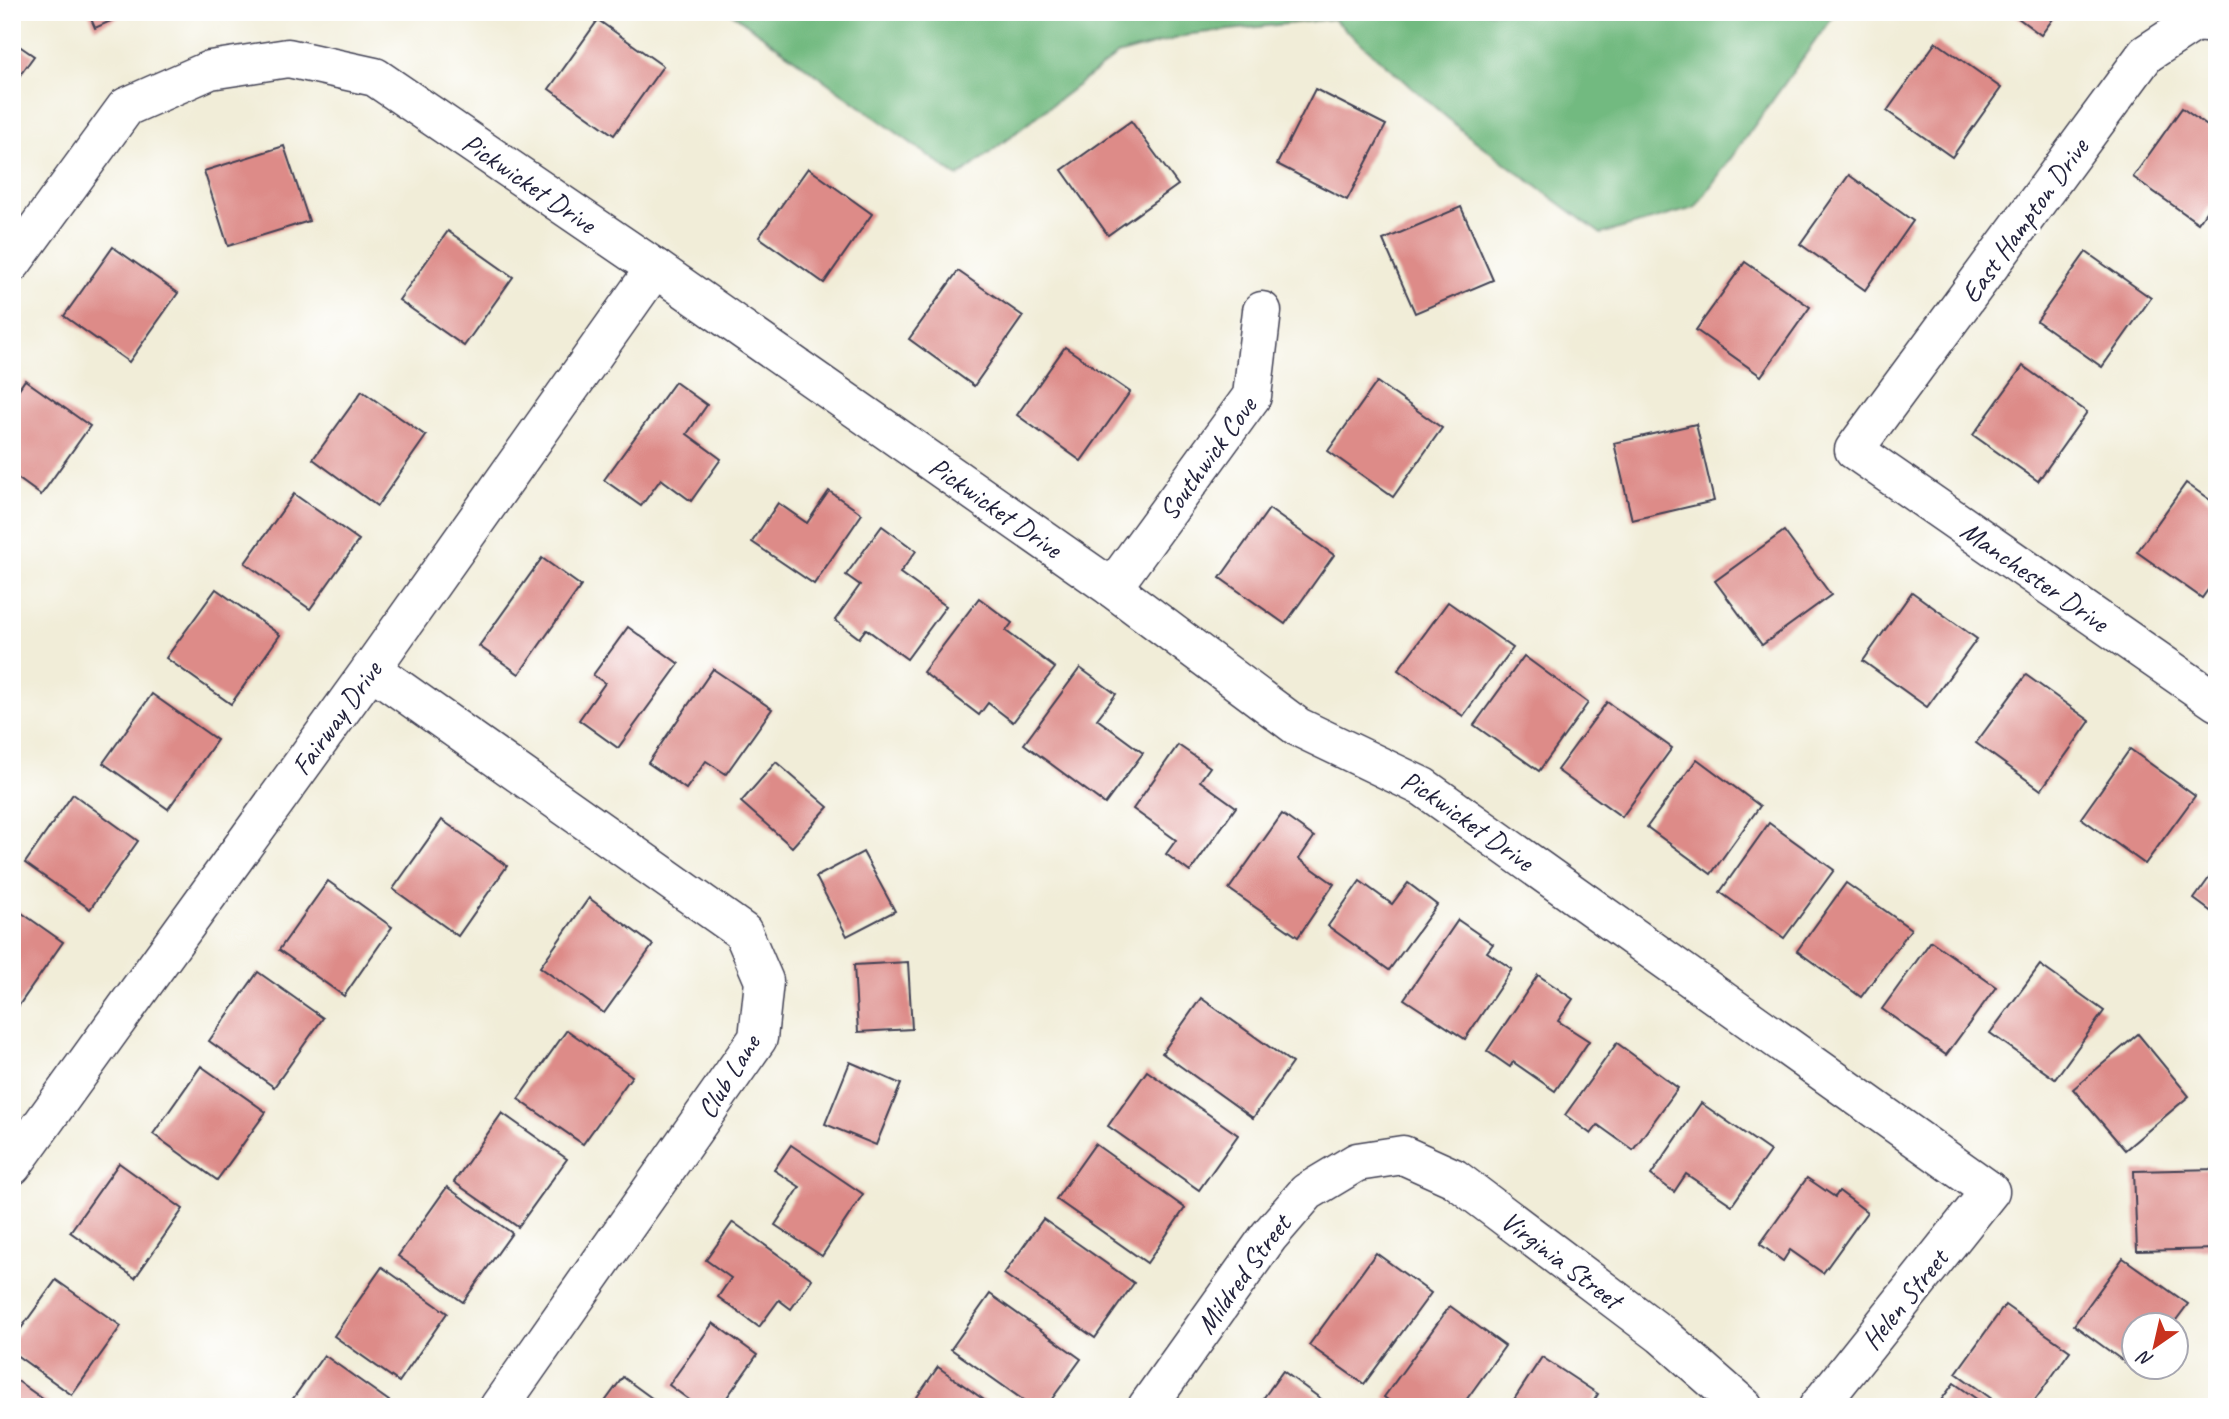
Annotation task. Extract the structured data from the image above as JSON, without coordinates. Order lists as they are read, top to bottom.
{
  "streets": {
    "street": [
      "Pickwicket Drive",
      "East Hampton Drive",
      "Southwick Cove",
      "Manchester Drive",
      "Fairway Drive",
      "Club Lane",
      "Virginia Street",
      "Mildred Street",
      "Helen Street"
    ]
  },
  "crossings": [
    ["Pickwicket Drive", "Southwick Cove"],
    ["Pickwicket Drive", "Fairway Drive"],
    ["Pickwicket Drive", "Helen Street"],
    ["East Hampton Drive", "Manchester Drive"],
    ["Fairway Drive", "Club Lane"],
    ["Virginia Street", "Mildred Street"]
  ],
  "north": "bottom left"
}
